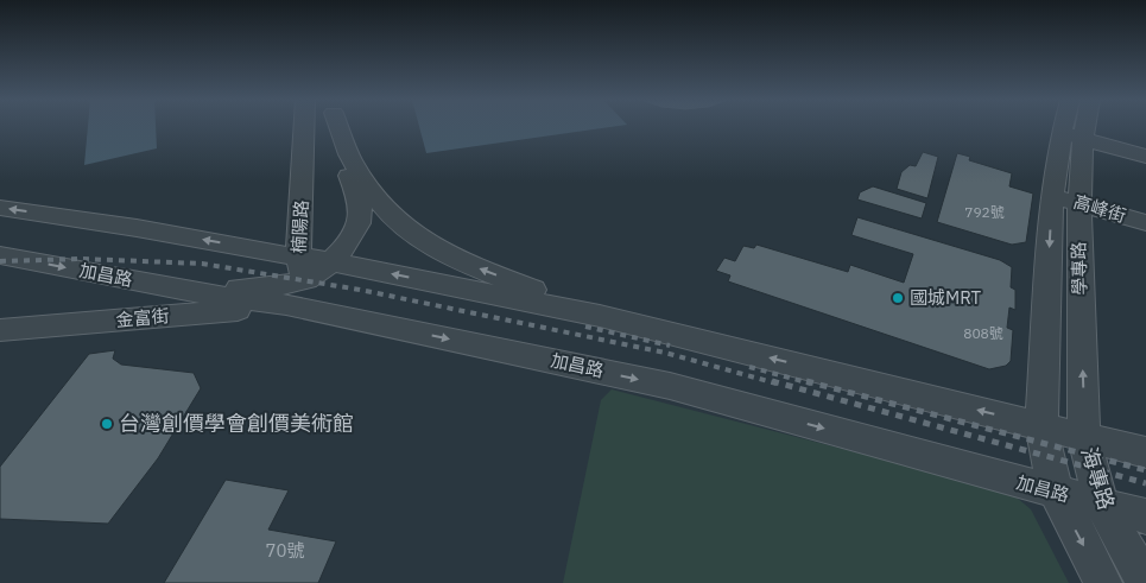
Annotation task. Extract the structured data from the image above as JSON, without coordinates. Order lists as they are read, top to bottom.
{
  "streets": {
    "street": [
      "高峰街",
      "楠陽路",
      "學專路",
      "加昌路",
      "金富街",
      "海專路"
    ]
  },
  "crossings": [
    ["高峰街", "學專路"],
    ["楠陽路", "加昌路"],
    ["學專路", "海專路"],
    ["加昌路", "金富街"],
    ["加昌路", "海專路"]
  ],
  "places": ["國城MRT", "台灣創價學會創價美術館"],
  "house_numbers": ["792號", "808號", "70號"]
}
